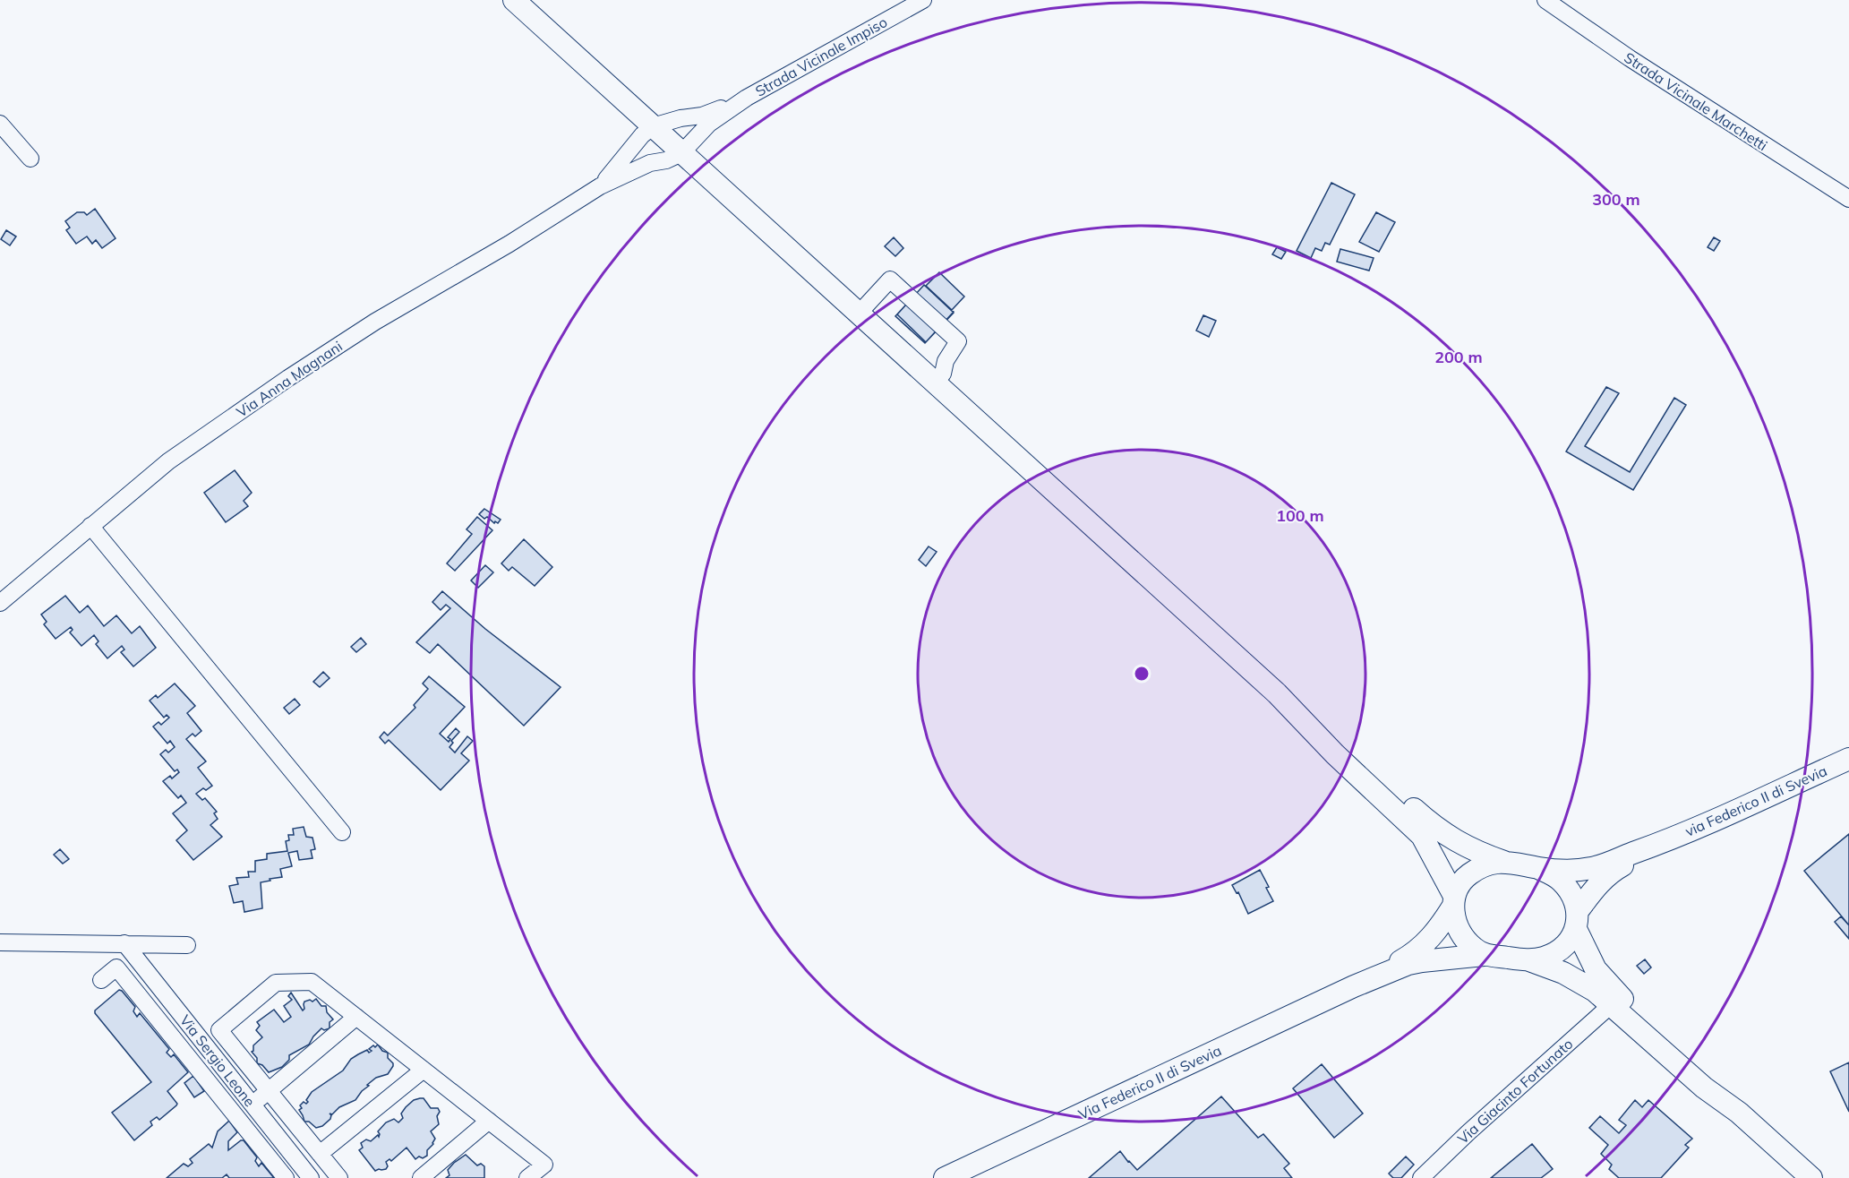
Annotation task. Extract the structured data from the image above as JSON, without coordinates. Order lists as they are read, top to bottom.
{
  "streets": {
    "main road": ["via Federico II di Svevia", "Via Federico II di Svevia"],
    "street": [
      "Strada Vicinale Impiso",
      "Strada Vicinale Marchetti",
      "Via Anna Magnani",
      "Via Sergio Leone",
      "Via Giacinto Fortunato"
    ]
  },
  "rings": ["300 m", "200 m", "100 m"]
}
